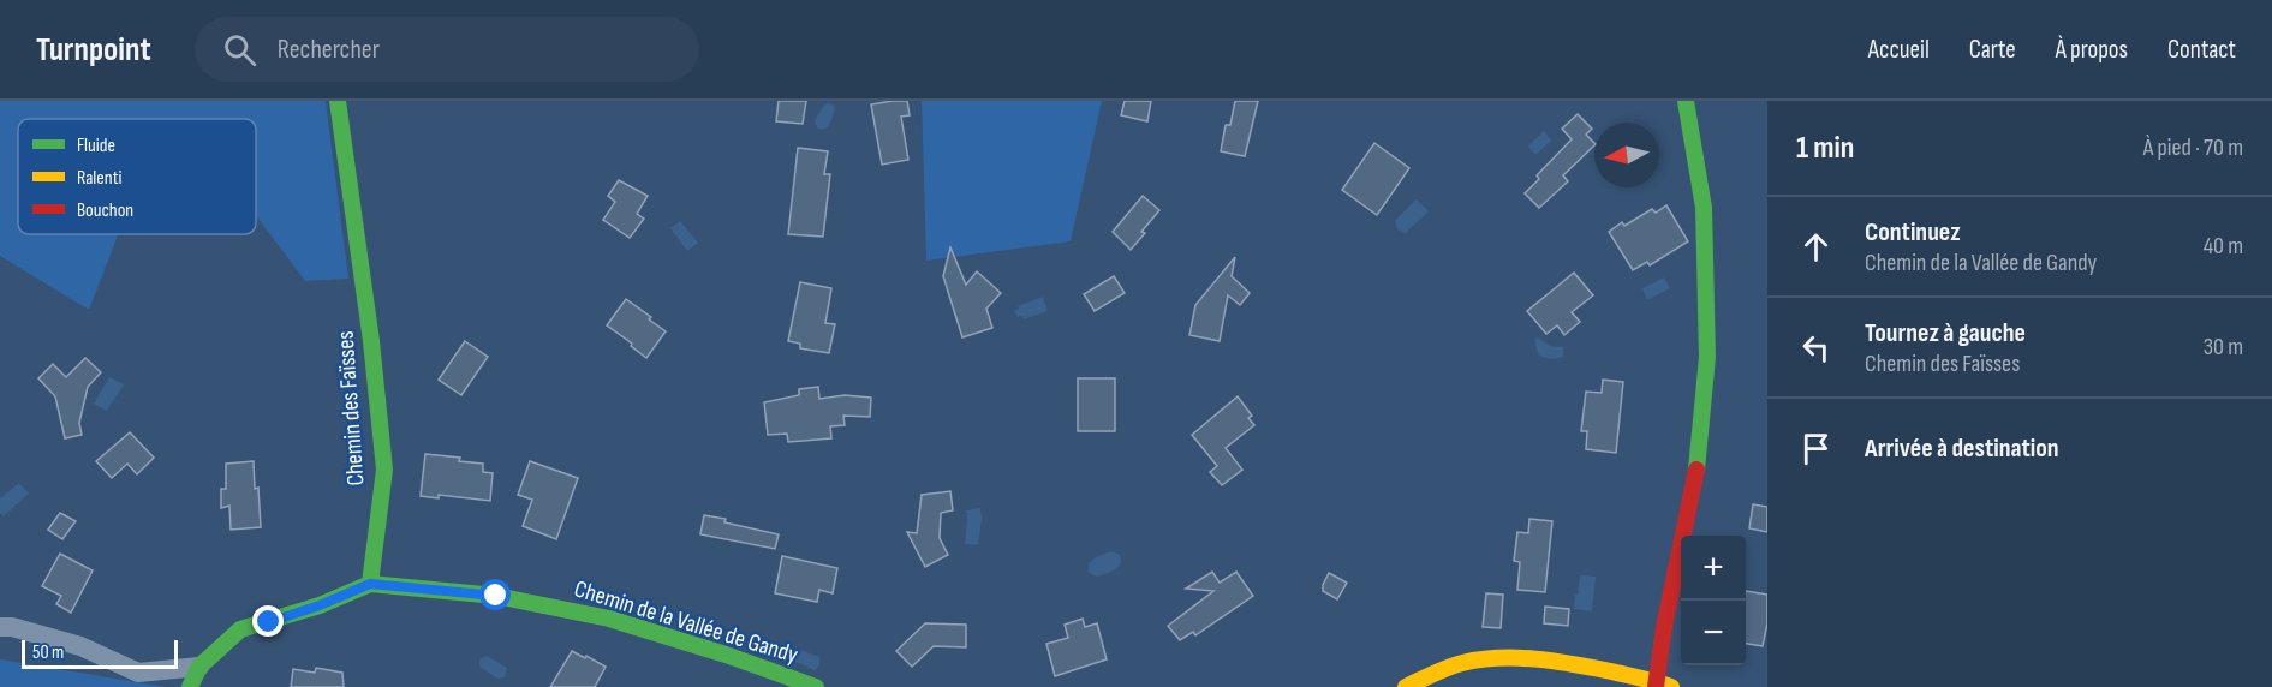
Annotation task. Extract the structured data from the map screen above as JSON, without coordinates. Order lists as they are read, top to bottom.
{
  "streets": {
    "street": ["Chemin des Faïsses", "Chemin de la Vallée de Gandy"]
  },
  "crossings": [
    ["Chemin des Faïsses", "Chemin de la Vallée de Gandy"]
  ],
  "legend": ["Fluide", "Ralenti", "Bouchon"],
  "scale_bar": "50 m",
  "north": "left",
  "page": {
    "header": "Turnpoint",
    "search": "Rechercher",
    "nav": [
      "Accueil",
      "Carte",
      "À propos",
      "Contact"
    ],
    "heading": ["1 min", "À pied · 70 m"],
    "list": [
      ["Continuez", "Chemin de la Vallée de Gandy", "40 m"],
      ["Tournez à gauche", "Chemin des Faïsses", "30 m"],
      "Arrivée à destination"
    ],
    "map_buttons": ["+", "−"],
    "scale": "50 m"
  }
}
